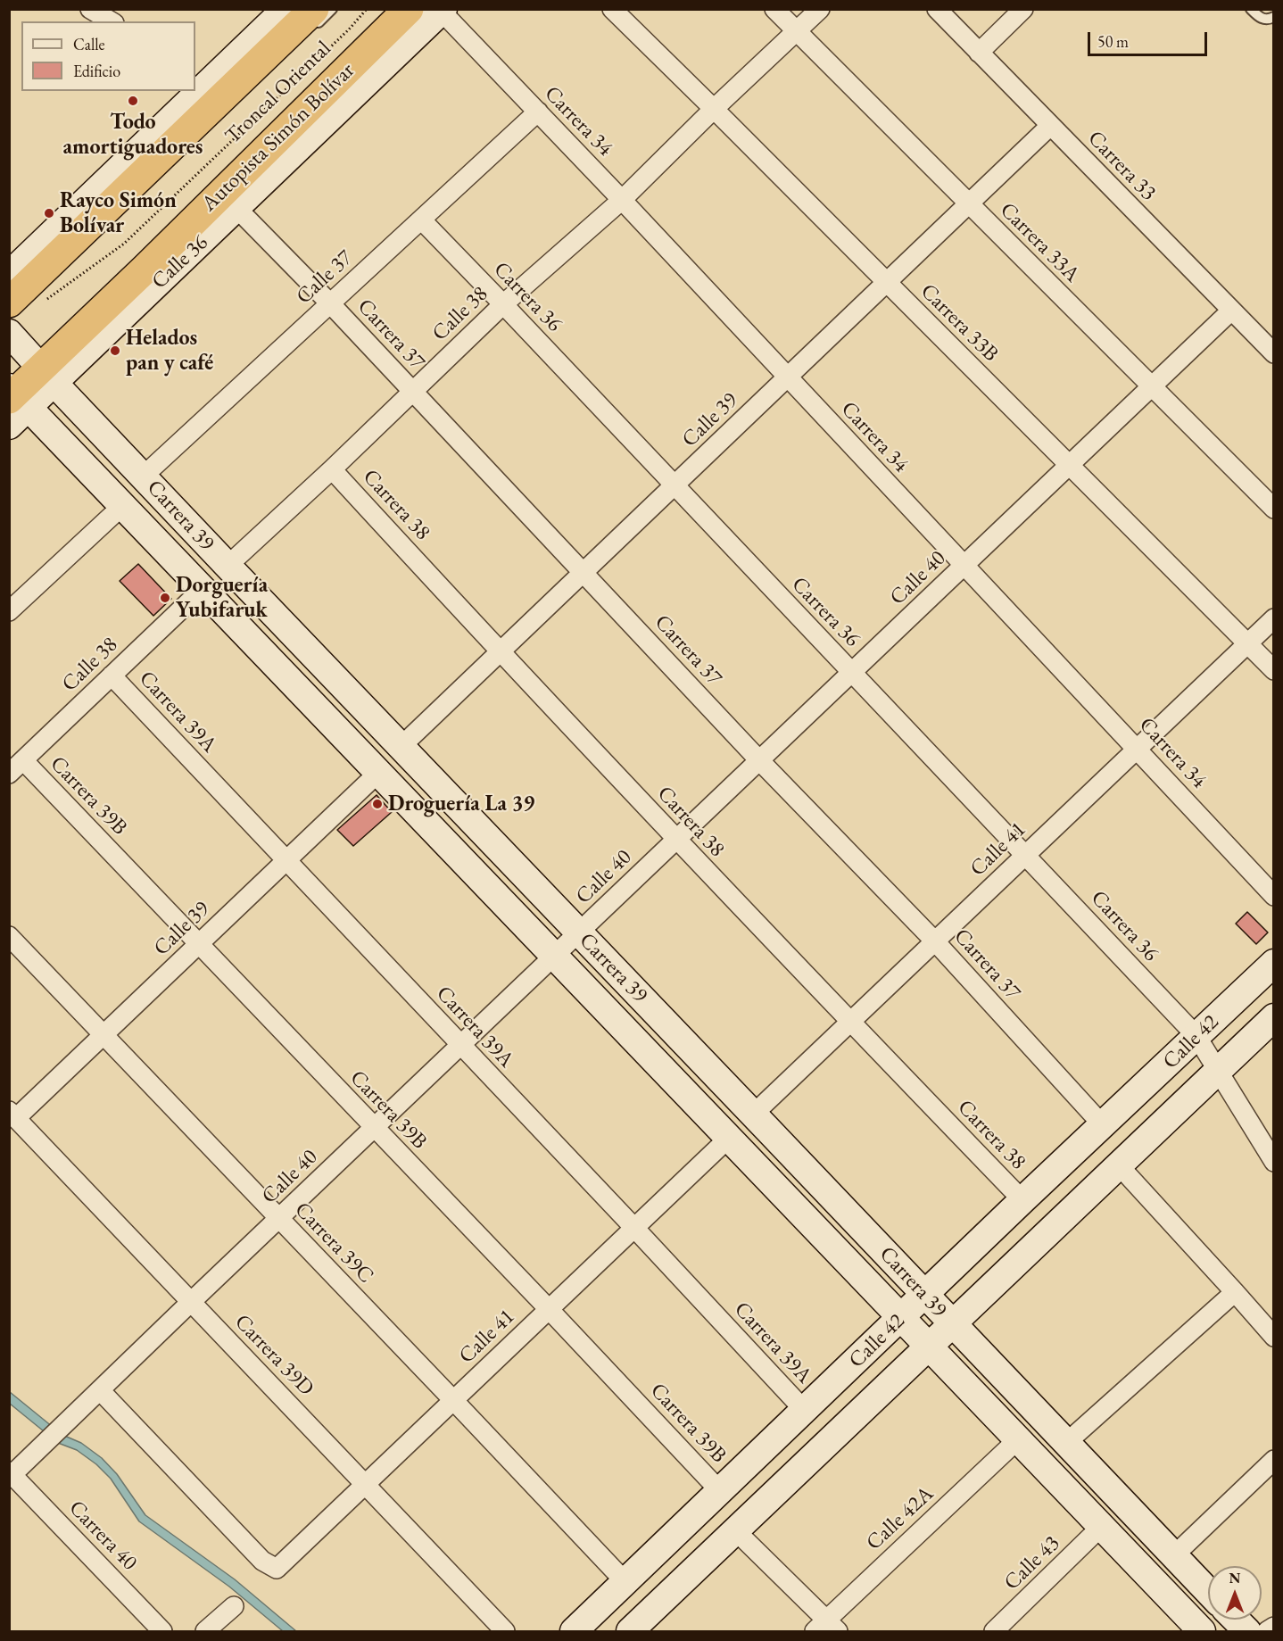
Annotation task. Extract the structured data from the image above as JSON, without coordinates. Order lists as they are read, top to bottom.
{
  "streets": {
    "highway": ["Autopista Simón Bolívar"],
    "main road": ["Calle 36", "Carrera 39", "Calle 42"],
    "street": [
      "Carrera 34",
      "Carrera 33",
      "Carrera 33A",
      "Calle 37",
      "Carrera 36",
      "Calle 38",
      "Carrera 33B",
      "Carrera 37",
      "Calle 39",
      "Carrera 38",
      "Calle 40",
      "Carrera 39A",
      "Carrera 39B",
      "Calle 41",
      "Carrera 39C",
      "Carrera 39D",
      "Calle 42A",
      "Carrera 40",
      "Calle 43"
    ],
    "lane": ["Troncal Oriental"]
  },
  "crossings": [
    ["Carrera 34", "Calle 36"],
    ["Carrera 34", "Calle 37"],
    ["Carrera 34", "Calle 38"],
    ["Carrera 34", "Calle 39"],
    ["Carrera 34", "Calle 40"],
    ["Carrera 34", "Calle 41"],
    ["Autopista Simón Bolívar", "Calle 36"],
    ["Autopista Simón Bolívar", "Carrera 39"],
    ["Carrera 33", "Calle 39"],
    ["Carrera 33", "Calle 40"],
    ["Carrera 33A", "Calle 38"],
    ["Carrera 33A", "Calle 39"],
    ["Carrera 33A", "Calle 40"],
    ["Calle 36", "Carrera 37"],
    ["Calle 37", "Carrera 36"],
    ["Calle 37", "Carrera 37"],
    ["Calle 37", "Carrera 39"],
    ["Carrera 36", "Calle 38"],
    ["Carrera 36", "Calle 39"],
    ["Carrera 36", "Calle 40"],
    ["Carrera 36", "Calle 41"],
    ["Carrera 36", "Calle 42"],
    ["Calle 38", "Carrera 33B"],
    ["Calle 38", "Carrera 37"],
    ["Calle 38", "Carrera 38"],
    ["Calle 38", "Carrera 39"],
    ["Calle 38", "Carrera 39A"],
    ["Calle 38", "Carrera 39B"],
    ["Carrera 33B", "Calle 39"],
    ["Carrera 33B", "Calle 40"],
    ["Carrera 33B", "Calle 41"],
    ["Carrera 37", "Calle 39"],
    ["Carrera 37", "Calle 40"],
    ["Carrera 37", "Calle 41"],
    ["Carrera 37", "Calle 42"],
    ["Calle 39", "Carrera 38"],
    ["Calle 39", "Carrera 39"],
    ["Calle 39", "Carrera 39A"],
    ["Calle 39", "Carrera 39B"],
    ["Calle 39", "Carrera 39C"],
    ["Calle 39", "Carrera 39D"],
    ["Carrera 38", "Calle 40"],
    ["Carrera 38", "Calle 41"],
    ["Carrera 38", "Calle 42"],
    ["Carrera 39", "Calle 40"],
    ["Carrera 39", "Calle 41"],
    ["Carrera 39", "Calle 42"],
    ["Carrera 39", "Calle 42A"],
    ["Carrera 39", "Calle 43"],
    ["Calle 40", "Carrera 39A"],
    ["Calle 40", "Carrera 39B"],
    ["Calle 40", "Calle 41"],
    ["Calle 40", "Carrera 39C"],
    ["Calle 40", "Carrera 39D"],
    ["Calle 40", "Carrera 40"],
    ["Carrera 39A", "Calle 41"],
    ["Carrera 39A", "Calle 42"],
    ["Carrera 39B", "Calle 41"],
    ["Carrera 39B", "Calle 42"],
    ["Calle 41", "Carrera 39C"],
    ["Calle 41", "Carrera 39D"],
    ["Calle 42", "Carrera 39C"]
  ],
  "places": [
    "Todo amortiguadores",
    "Rayco Simón Bolívar",
    "Helados pan y café",
    "Dorguería Yubifaruk",
    "Droguería La 39"
  ],
  "legend": ["Calle", "Edificio"],
  "scale_bar": "50 m",
  "north": "top"
}
